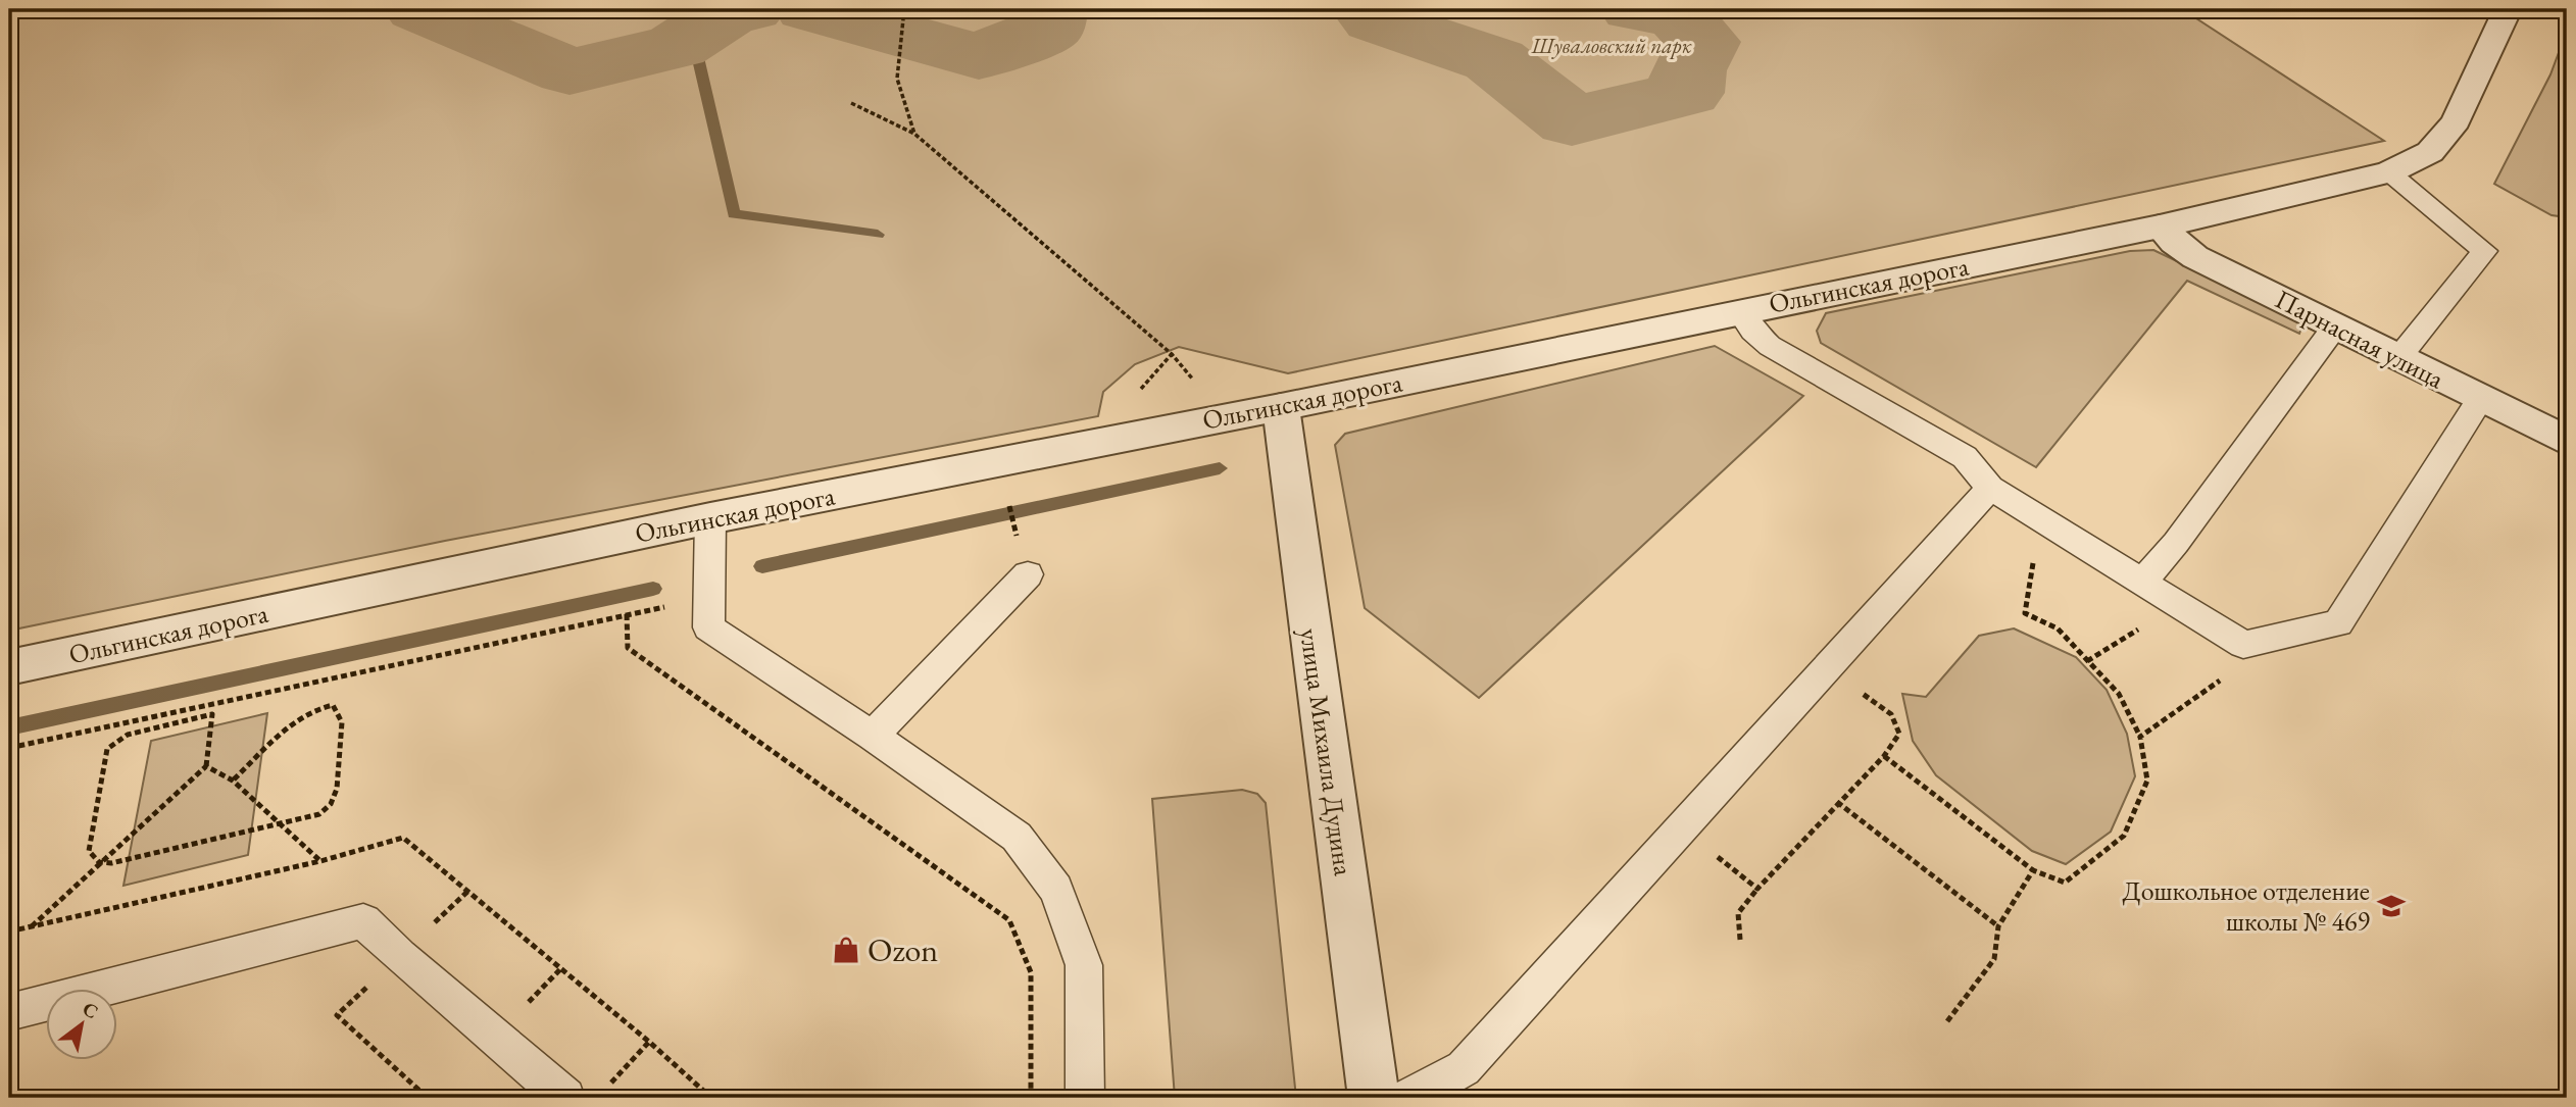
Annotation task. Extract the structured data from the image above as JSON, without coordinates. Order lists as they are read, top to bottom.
{
  "streets": {
    "street": ["Ольгинская дорога", "Парнасная улица", "улица Михаила Дудина"]
  },
  "crossings": [
    ["Ольгинская дорога", "Парнасная улица"],
    ["Ольгинская дорога", "улица Михаила Дудина"]
  ],
  "parks": ["Шуваловский парк"],
  "places": {
    "school or university": ["Дошкольное отделение школы № 469"],
    "shop": ["Ozon"]
  },
  "north": "top right"
}
